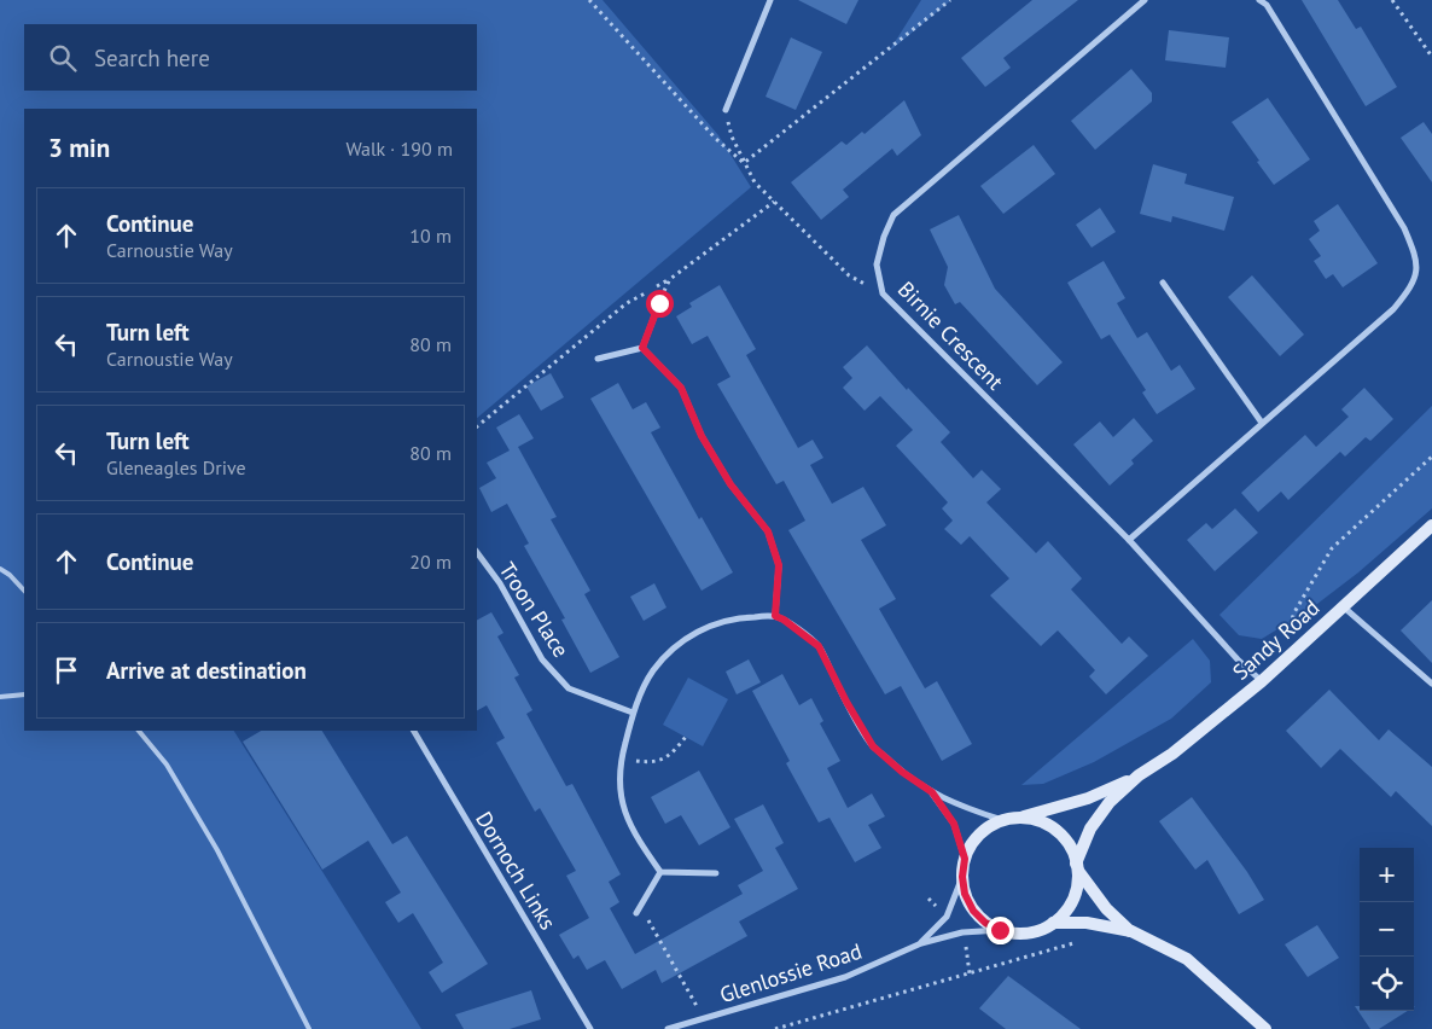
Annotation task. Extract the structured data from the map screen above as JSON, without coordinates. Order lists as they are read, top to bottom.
{
  "streets": {
    "street": [
      "Birnie Crescent",
      "Troon Place",
      "Sandy Road",
      "Dornoch Links",
      "Glenlossie Road"
    ]
  },
  "crossings": [
    ["Birnie Crescent", "Sandy Road"],
    ["Sandy Road", "Glenlossie Road"]
  ],
  "page": {
    "search": "Search here",
    "heading": ["3 min", "Walk · 190 m"],
    "list": [
      ["Continue", "Carnoustie Way", "10 m"],
      ["Turn left", "Carnoustie Way", "80 m"],
      ["Turn left", "Gleneagles Drive", "80 m"],
      ["Continue", "20 m"],
      "Arrive at destination"
    ],
    "map_buttons": ["+", "−"]
  }
}
